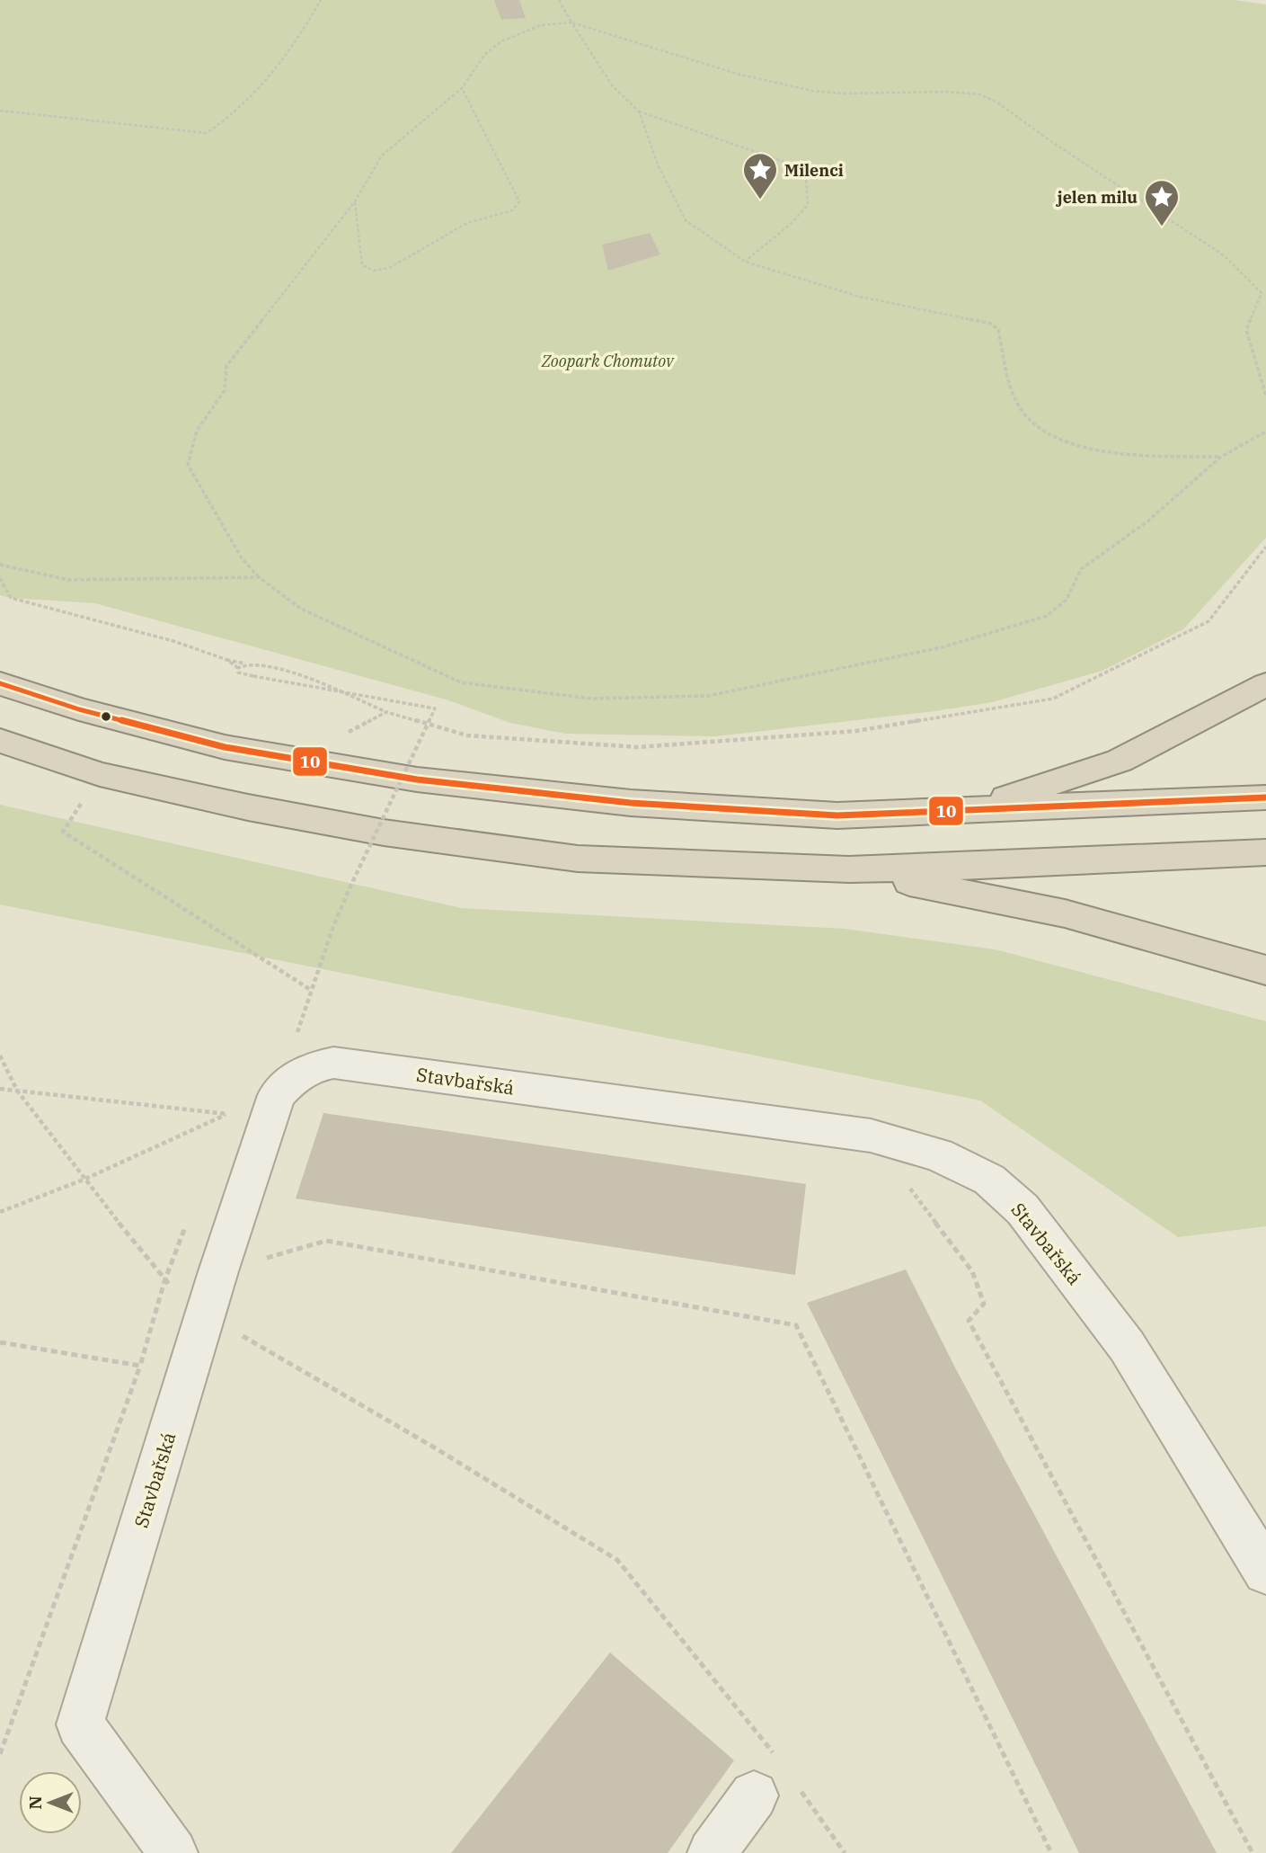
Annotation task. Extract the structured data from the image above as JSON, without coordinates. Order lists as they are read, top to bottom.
{
  "streets": {
    "street": ["Stavbařská"]
  },
  "parks": ["Zoopark Chomutov"],
  "places": {
    "place": ["Milenci", "jelen milu"]
  },
  "lines": ["transit line 10"],
  "north": "left"
}
